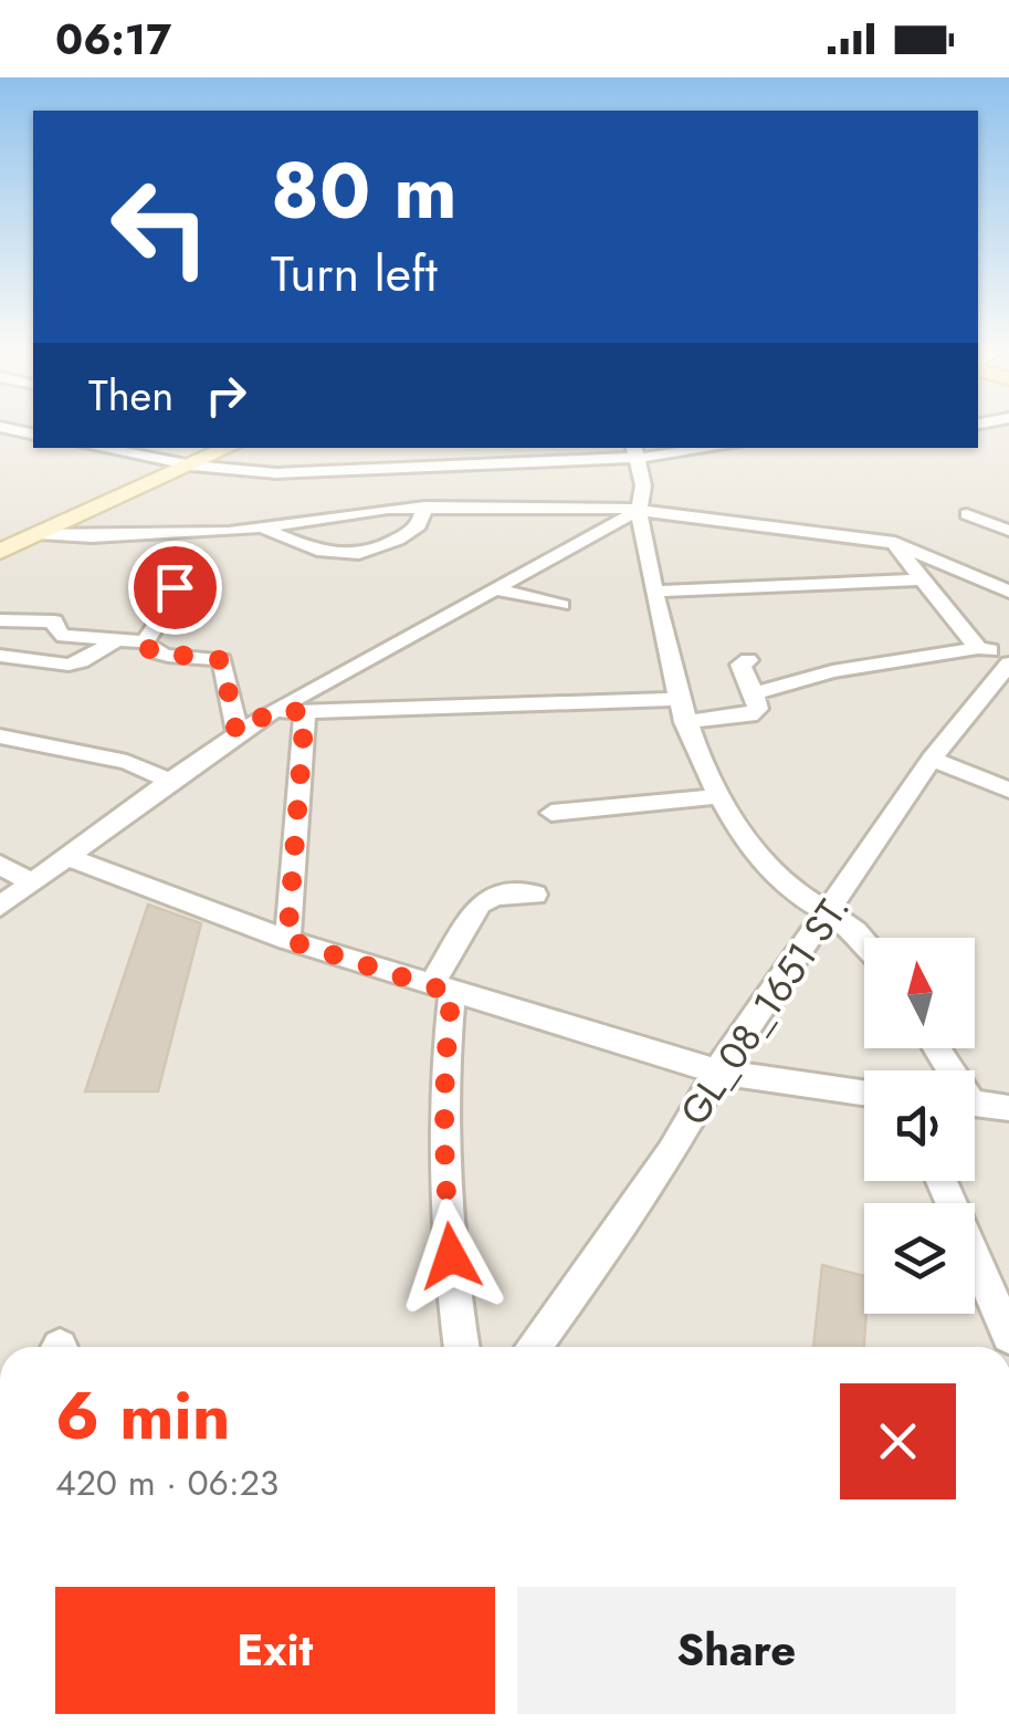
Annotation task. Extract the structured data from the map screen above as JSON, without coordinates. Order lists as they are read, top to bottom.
{
  "streets": {
    "street": ["GL_08_1651 ST."]
  },
  "north": "top",
  "page": {
    "status": "06:17",
    "turn": ["80 m", "Turn left"],
    "then": "Then",
    "heading": ["6 min", "420 m · 06:23"],
    "buttons": ["Exit", "Share"]
  }
}
